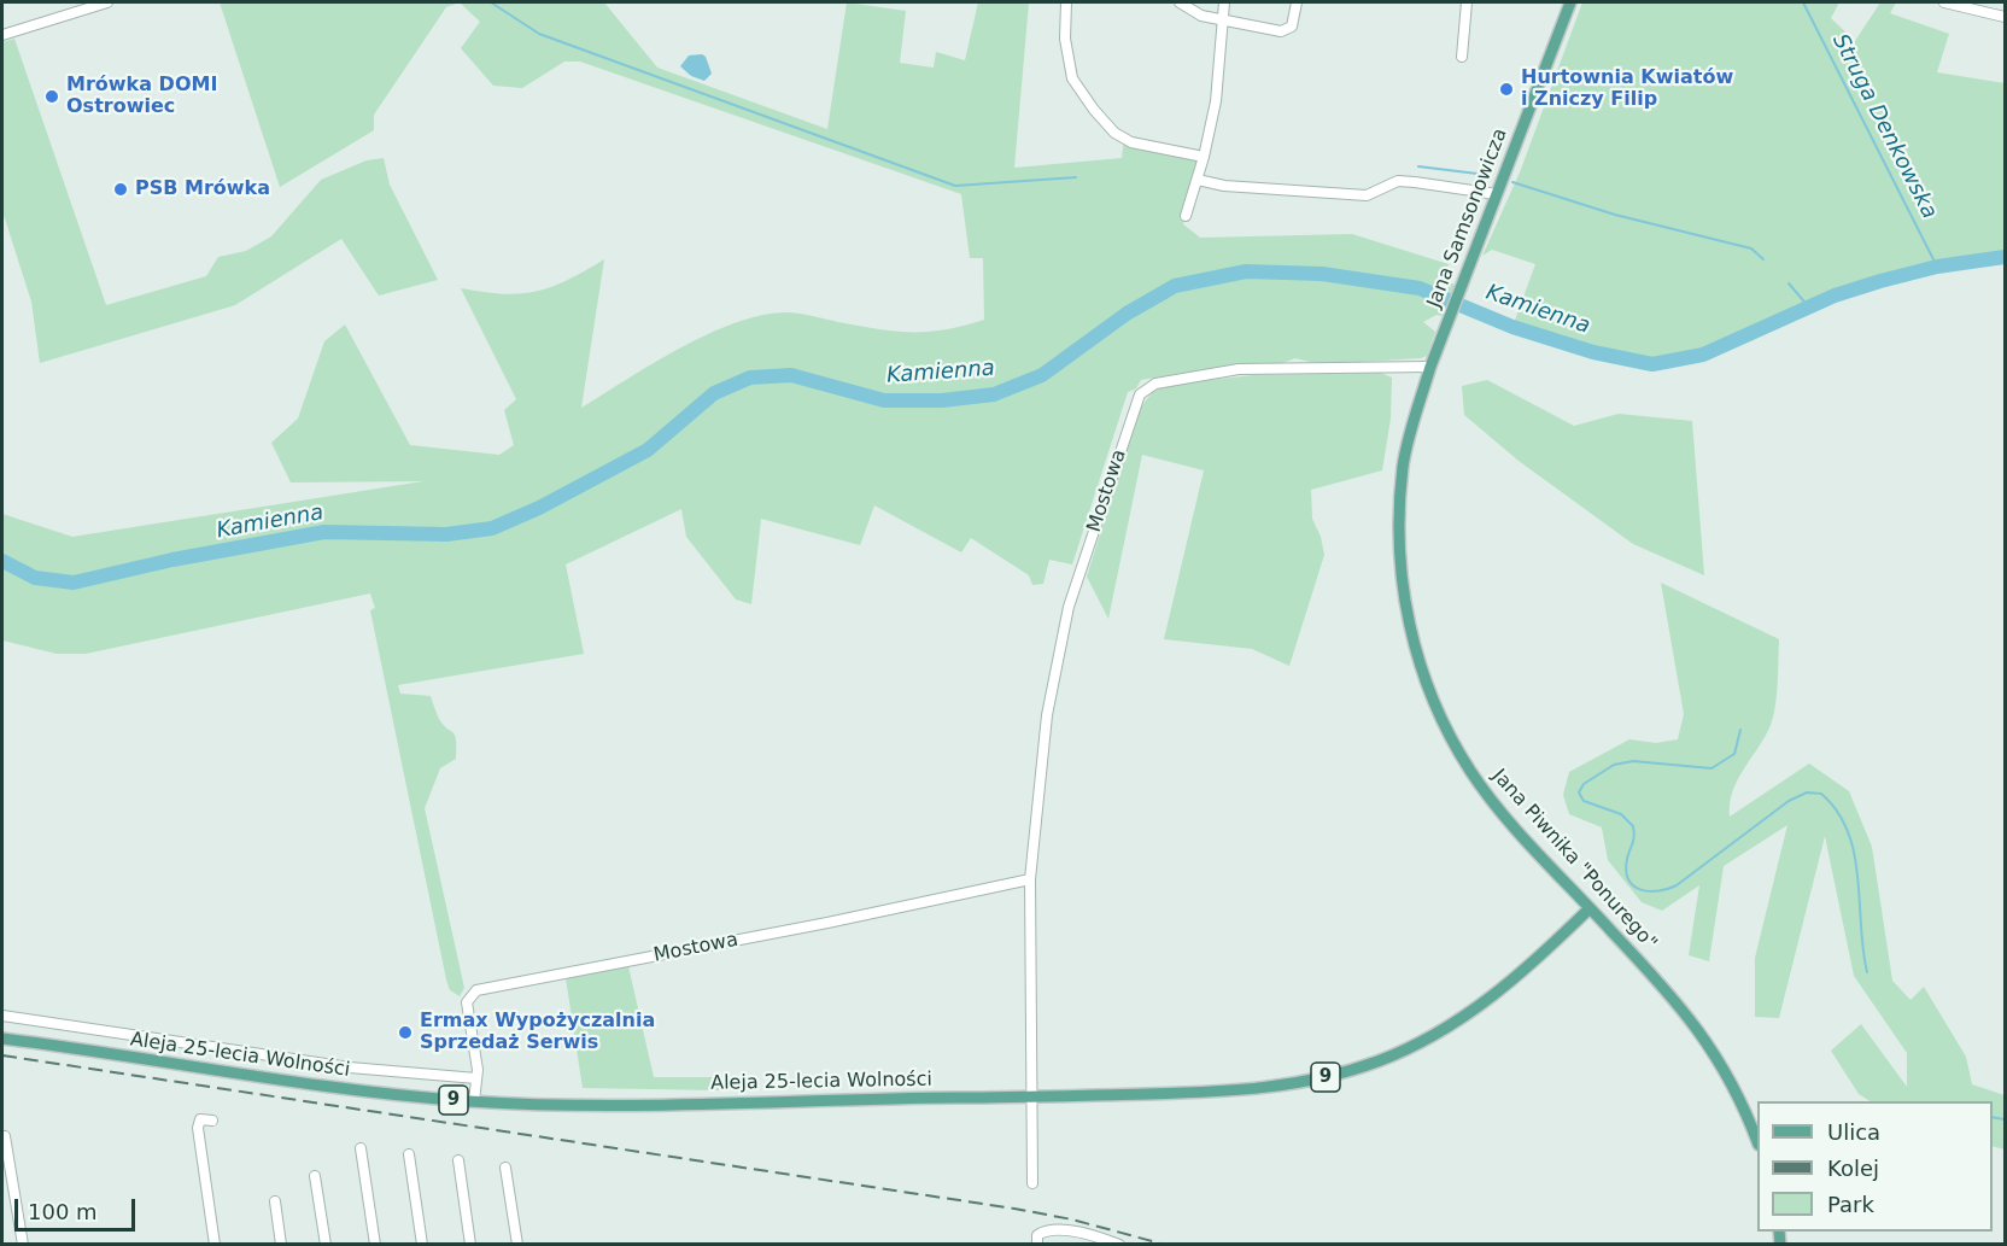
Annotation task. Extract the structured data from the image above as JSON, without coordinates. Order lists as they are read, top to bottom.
{
  "streets": {
    "main road": [
      "Jana Samsonowicza",
      "Jana Piwnika \"Ponurego\"",
      "Aleja 25-lecia Wolności",
      "9"
    ],
    "street": ["Mostowa"]
  },
  "crossings": [
    ["Jana Samsonowicza", "Mostowa"],
    ["Jana Samsonowicza", "Jana Piwnika \"Ponurego\""],
    ["Mostowa", "Jana Piwnika \"Ponurego\""],
    ["Mostowa", "Aleja 25-lecia Wolności"],
    ["Jana Piwnika \"Ponurego\"", "Aleja 25-lecia Wolności"]
  ],
  "water": ["Struga Denkowska", "Kamienna"],
  "places": [
    "Hurtownia Kwiatów i Zniczy Filip",
    "Mrówka DOMI Ostrowiec",
    "PSB Mrówka",
    "Ermax Wypożyczalnia Sprzedaż Serwis"
  ],
  "legend": ["Ulica", "Kolej", "Park"],
  "scale_bar": "100 m"
}
